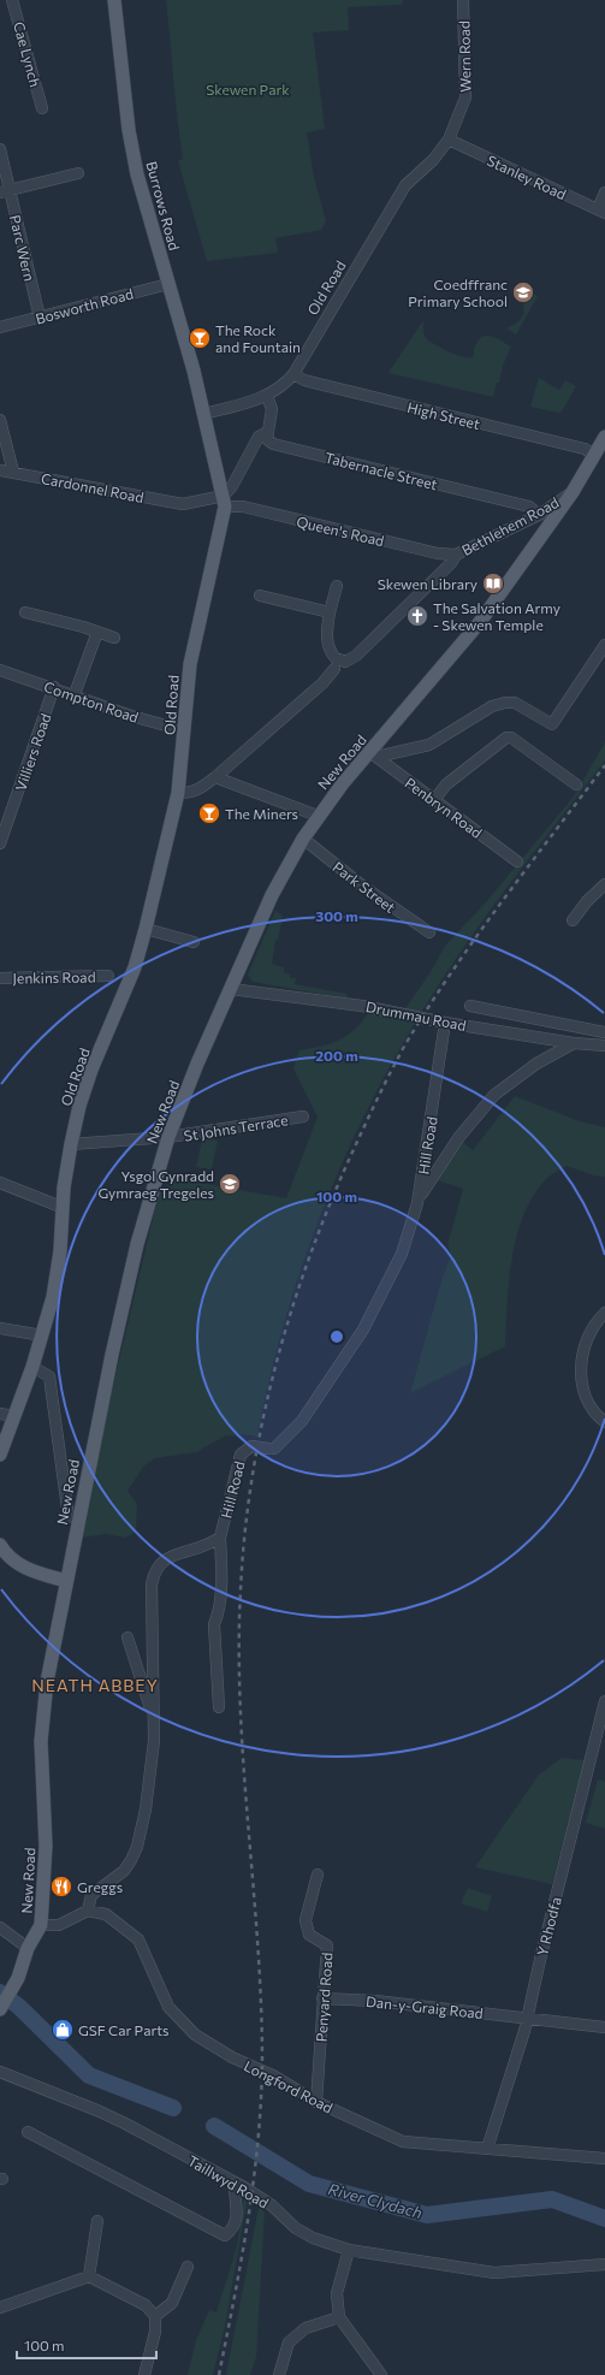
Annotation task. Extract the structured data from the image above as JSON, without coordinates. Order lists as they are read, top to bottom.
{
  "streets": {
    "main road": ["Burrows Road", "Old Road", "New Road"],
    "street": [
      "Cae Lynch",
      "Wern Road",
      "Stanley Road",
      "Parc Wern",
      "Bosworth Road",
      "High Street",
      "Tabernacle Street",
      "Cardonnel Road",
      "Bethlehem Road",
      "Queen's Road",
      "Compton Road",
      "Villiers Road",
      "Penbryn Road",
      "Park Street",
      "Jenkins Road",
      "Drummau Road",
      "St Johns Terrace",
      "Hill Road",
      "Y Rhodfa",
      "Penyard Road",
      "Dan-y-Graig Road",
      "Longford Road",
      "Taillwyd Road"
    ]
  },
  "crossings": [
    ["Wern Road", "Stanley Road"],
    ["Wern Road", "Old Road"],
    ["Stanley Road", "Old Road"],
    ["Burrows Road", "Old Road"],
    ["Burrows Road", "Bosworth Road"],
    ["Parc Wern", "Bosworth Road"],
    ["Old Road", "High Street"],
    ["Old Road", "Cardonnel Road"],
    ["Old Road", "Queen's Road"],
    ["Old Road", "Compton Road"],
    ["Old Road", "St Johns Terrace"],
    ["High Street", "New Road"],
    ["Tabernacle Street", "Bethlehem Road"],
    ["Cardonnel Road", "Queen's Road"],
    ["Bethlehem Road", "Queen's Road"],
    ["Bethlehem Road", "New Road"],
    ["Compton Road", "Villiers Road"],
    ["New Road", "Penbryn Road"],
    ["New Road", "Park Street"],
    ["New Road", "Drummau Road"],
    ["New Road", "St Johns Terrace"],
    ["Drummau Road", "Hill Road"],
    ["Hill Road", "Longford Road"],
    ["Y Rhodfa", "Dan-y-Graig Road"],
    ["Y Rhodfa", "Longford Road"],
    ["Penyard Road", "Dan-y-Graig Road"],
    ["Penyard Road", "Longford Road"]
  ],
  "districts": ["NEATH ABBEY"],
  "water": ["River Clydach"],
  "parks": ["Skewen Park"],
  "places": {
    "school or university": ["Coedffranc Primary School", "Ysgol Gynradd Gymraeg Tregeles"],
    "bar": ["The Rock and Fountain", "The Miners"],
    "library": ["Skewen Library"],
    "church": ["The Salvation Army - Skewen Temple"],
    "restaurant": ["Greggs"],
    "shop": ["GSF Car Parts"]
  },
  "scale_bar": "100 m",
  "rings": ["300 m", "200 m", "100 m"]
}
